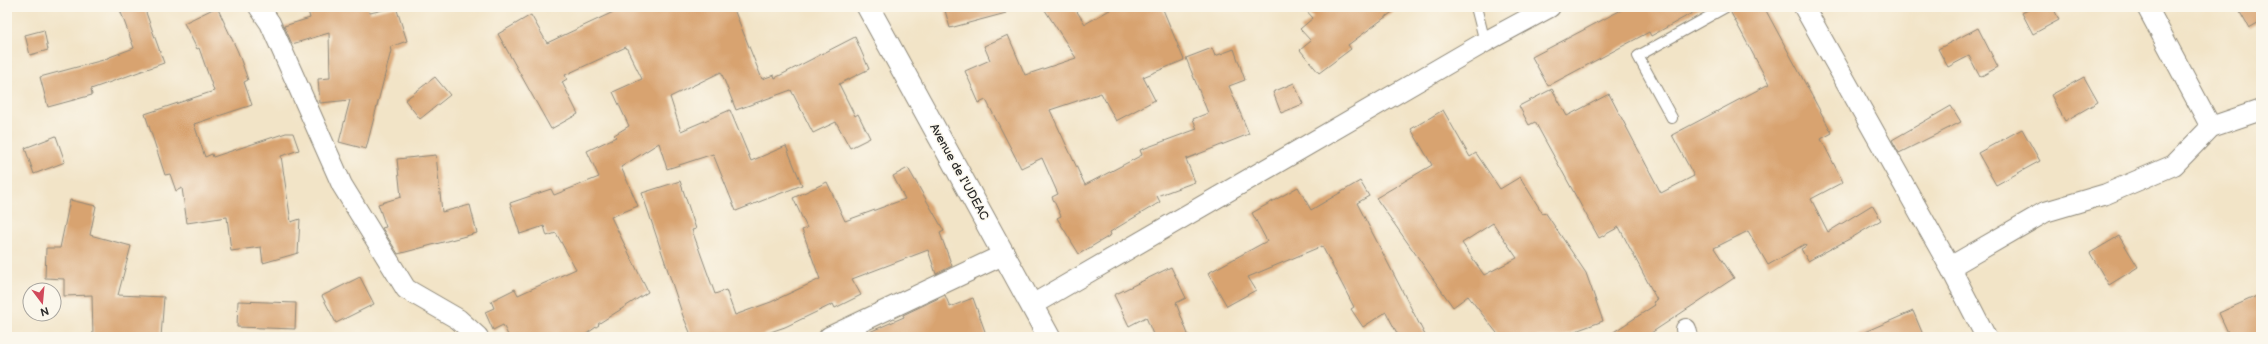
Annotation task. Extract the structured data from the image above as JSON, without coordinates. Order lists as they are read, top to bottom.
{
  "streets": {
    "main road": ["Avenue de I'UDEAC"]
  },
  "north": "bottom"
}
